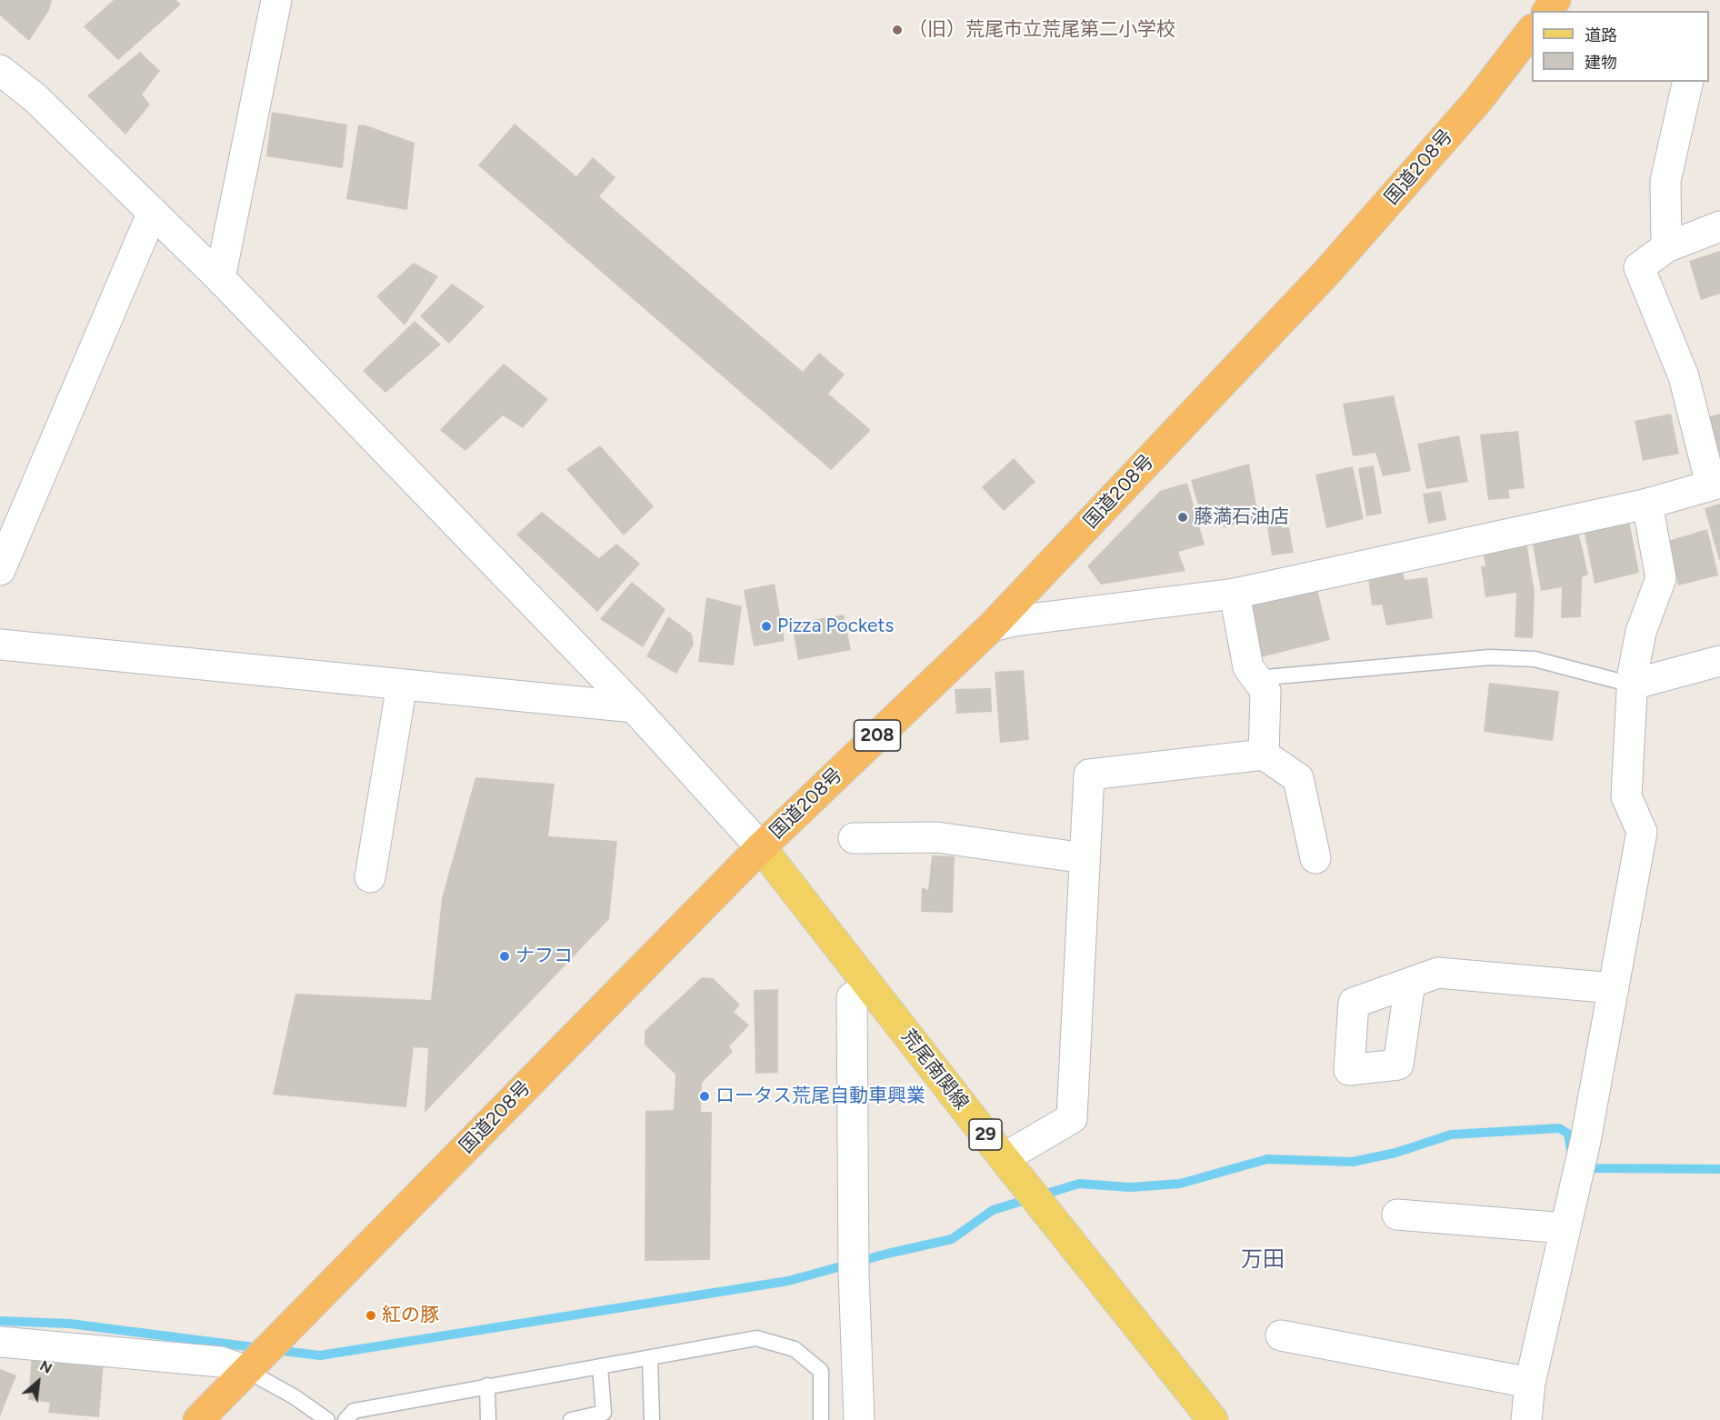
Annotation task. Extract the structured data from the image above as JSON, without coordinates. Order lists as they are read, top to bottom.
{
  "streets": {
    "highway": ["国道208号", "208"],
    "main road": ["荒尾南関線", "29"]
  },
  "crossings": [
    ["国道208号", "荒尾南関線"]
  ],
  "districts": ["万田"],
  "places": [
    "（旧）荒尾市立荒尾第二小学校",
    "藤満石油店",
    "Pizza Pockets",
    "ナフコ",
    "ロータス荒尾自動車興業",
    "紅の豚"
  ],
  "legend": ["道路", "建物"],
  "north": "top right"
}
